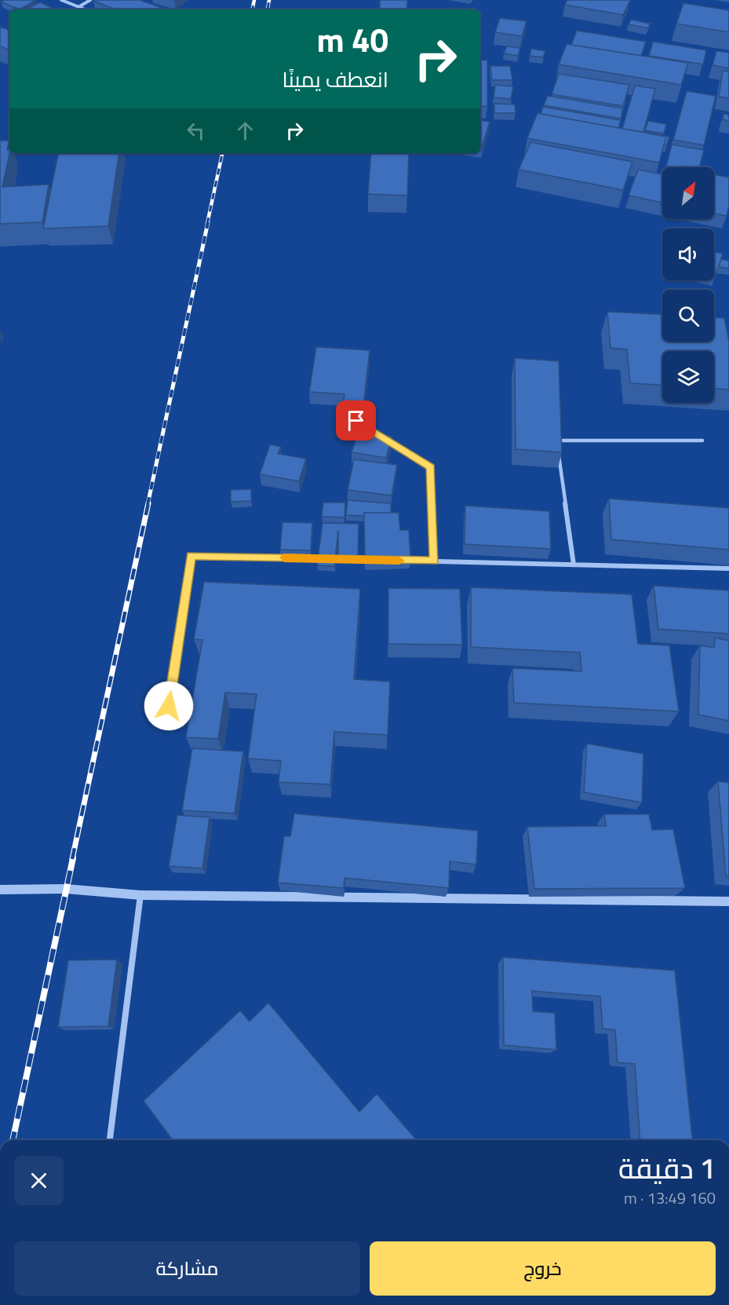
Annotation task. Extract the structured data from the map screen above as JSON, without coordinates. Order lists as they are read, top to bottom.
{
  "north": "top right",
  "page": {
    "turn": ["40 m", "انعطف يمينًا"],
    "heading": ["1 دقيقة", "160 m · 13:49"],
    "buttons": ["خروج", "مشاركة"]
  }
}
